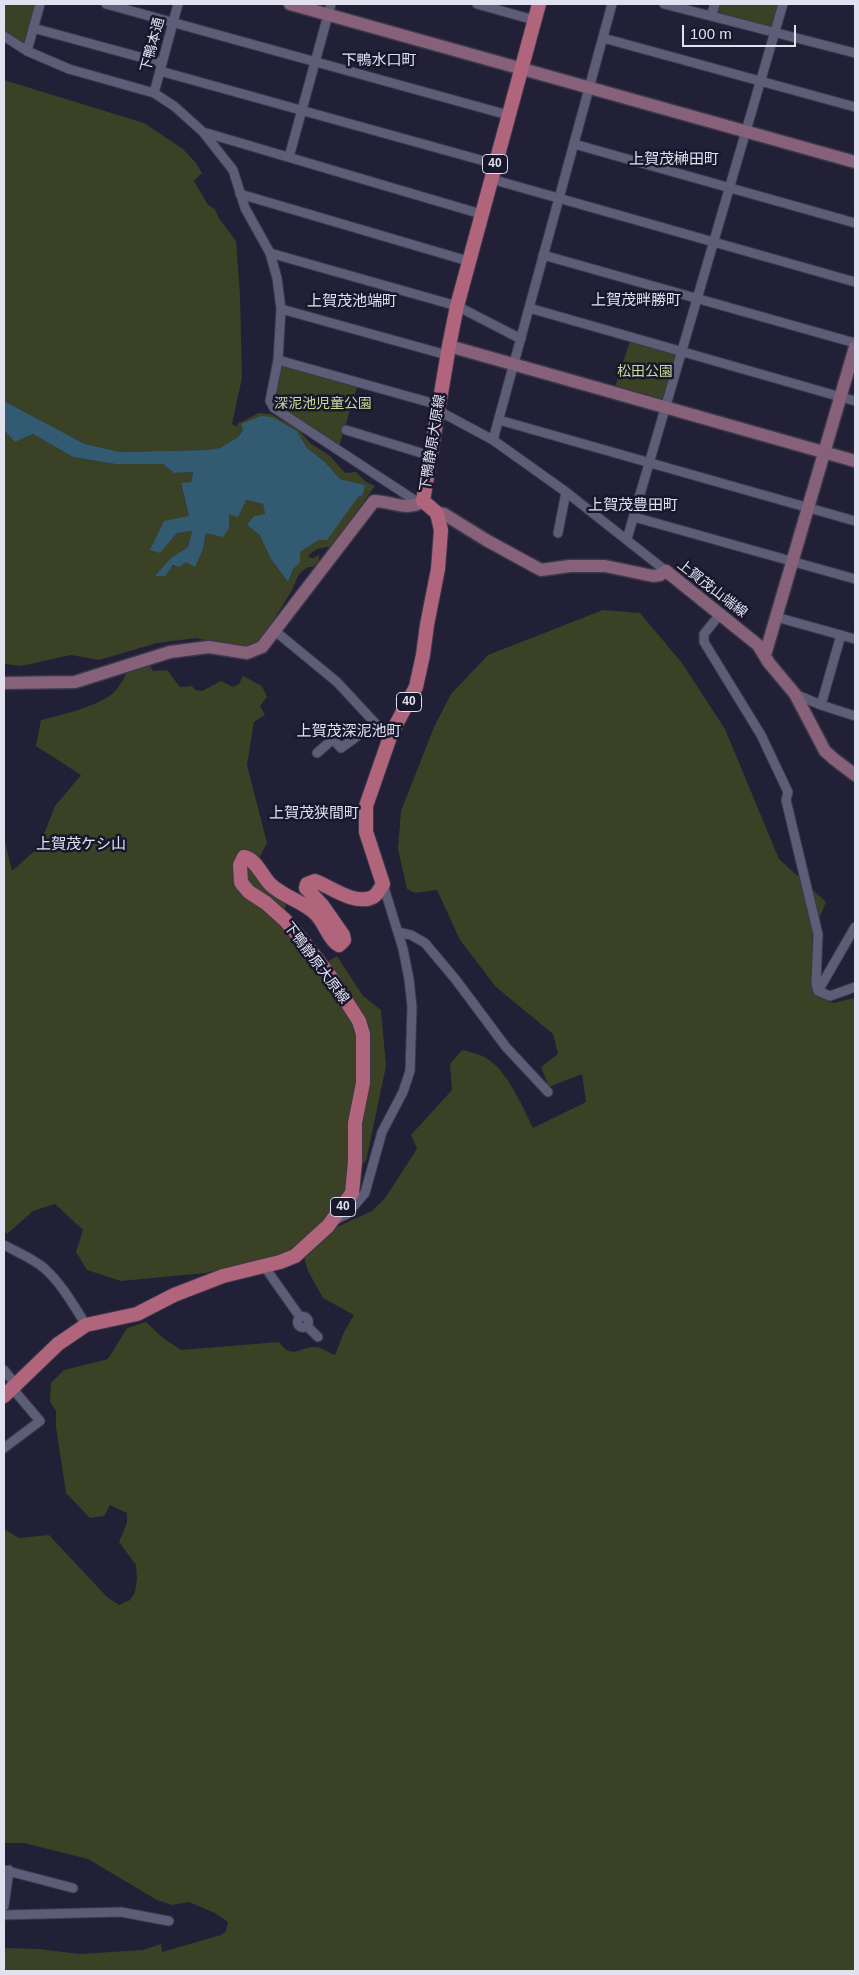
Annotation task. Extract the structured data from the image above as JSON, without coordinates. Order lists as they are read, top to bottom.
{
  "streets": {
    "main road": ["40", "下鴨静原大原線"],
    "street": ["下鴨本通", "上賀茂山端線"]
  },
  "crossings": [
    ["下鴨静原大原線", "上賀茂山端線"]
  ],
  "districts": [
    "下鴨水口町",
    "上賀茂榊田町",
    "上賀茂畔勝町",
    "上賀茂池端町",
    "上賀茂豊田町",
    "上賀茂深泥池町",
    "上賀茂狭間町",
    "上賀茂ケシ山"
  ],
  "parks": ["松田公園", "深泥池児童公園"],
  "scale_bar": "100 m"
}
